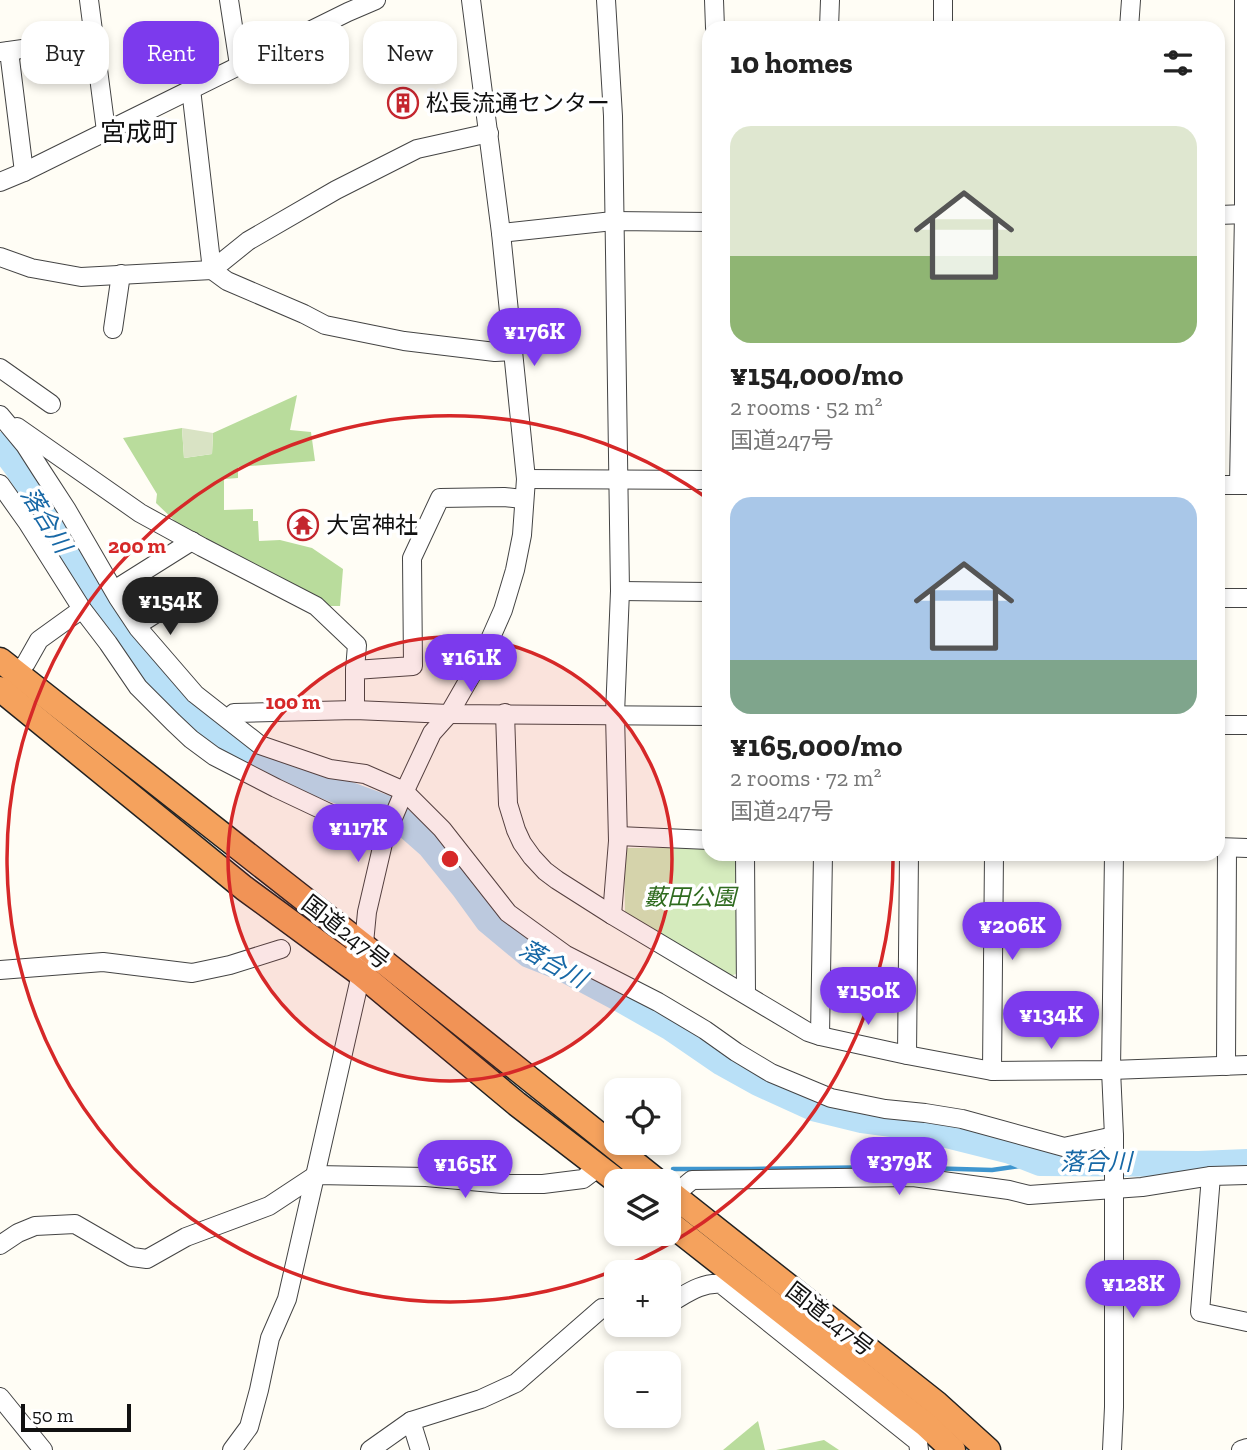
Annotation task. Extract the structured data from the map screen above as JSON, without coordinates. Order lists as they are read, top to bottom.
{
  "streets": {
    "highway": ["国道247号"]
  },
  "districts": ["宮成町"],
  "water": ["落合川"],
  "parks": ["藪田公園"],
  "places": {
    "building": ["松長流通センター"],
    "temple": ["大宮神社"]
  },
  "scale_bar": "50 m",
  "page": {
    "chip": [
      "Buy",
      "Rent",
      "Filters",
      "New"
    ],
    "heading": "10 homes",
    "list": [
      {
        "name": "¥154,000/mo",
        "note": "2 rooms · 52 m² · 国道247号"
      },
      {
        "name": "¥165,000/mo",
        "note": "2 rooms · 72 m² · 国道247号"
      }
    ],
    "price": [
      "¥176K",
      "¥154K",
      "¥161K",
      "¥117K",
      "¥206K",
      "¥150K",
      "¥134K",
      "¥379K",
      "¥165K",
      "¥128K"
    ],
    "map_buttons": ["+", "−"],
    "scale": "50 m"
  },
  "rings": ["200 m", "100 m"]
}
